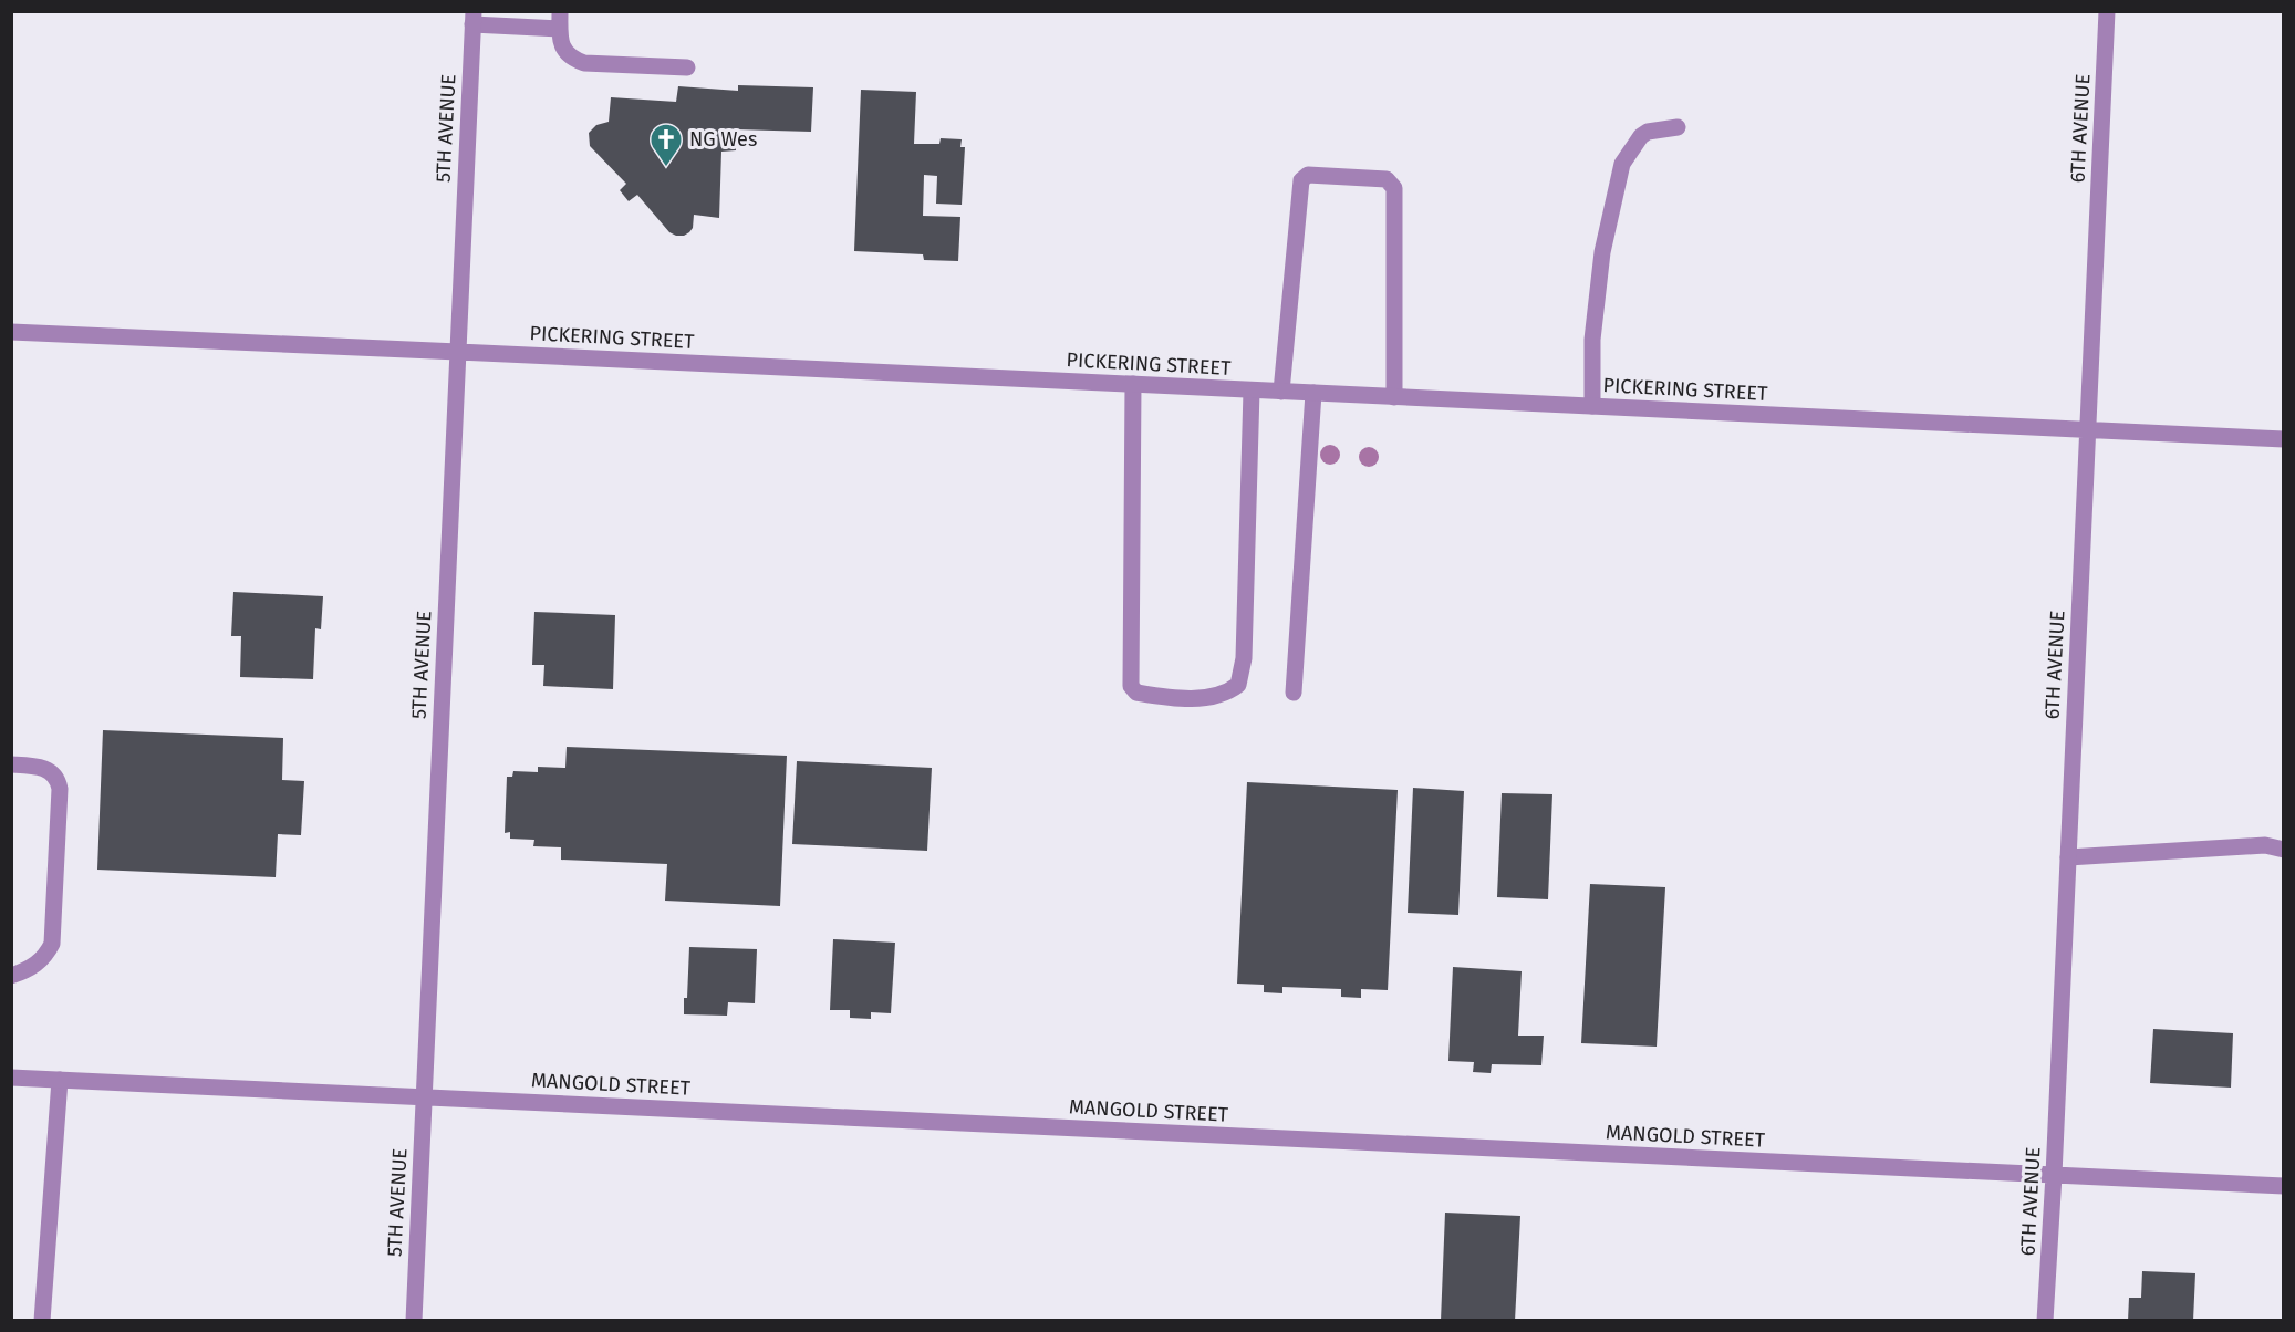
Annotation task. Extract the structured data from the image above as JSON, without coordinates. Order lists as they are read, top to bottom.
{
  "streets": {
    "street": [
      "5TH AVENUE",
      "6TH AVENUE",
      "PICKERING STREET",
      "MANGOLD STREET"
    ]
  },
  "crossings": [
    ["5TH AVENUE", "PICKERING STREET"],
    ["5TH AVENUE", "MANGOLD STREET"],
    ["6TH AVENUE", "PICKERING STREET"],
    ["6TH AVENUE", "MANGOLD STREET"]
  ],
  "places": {
    "church": ["NG Wes"]
  }
}
